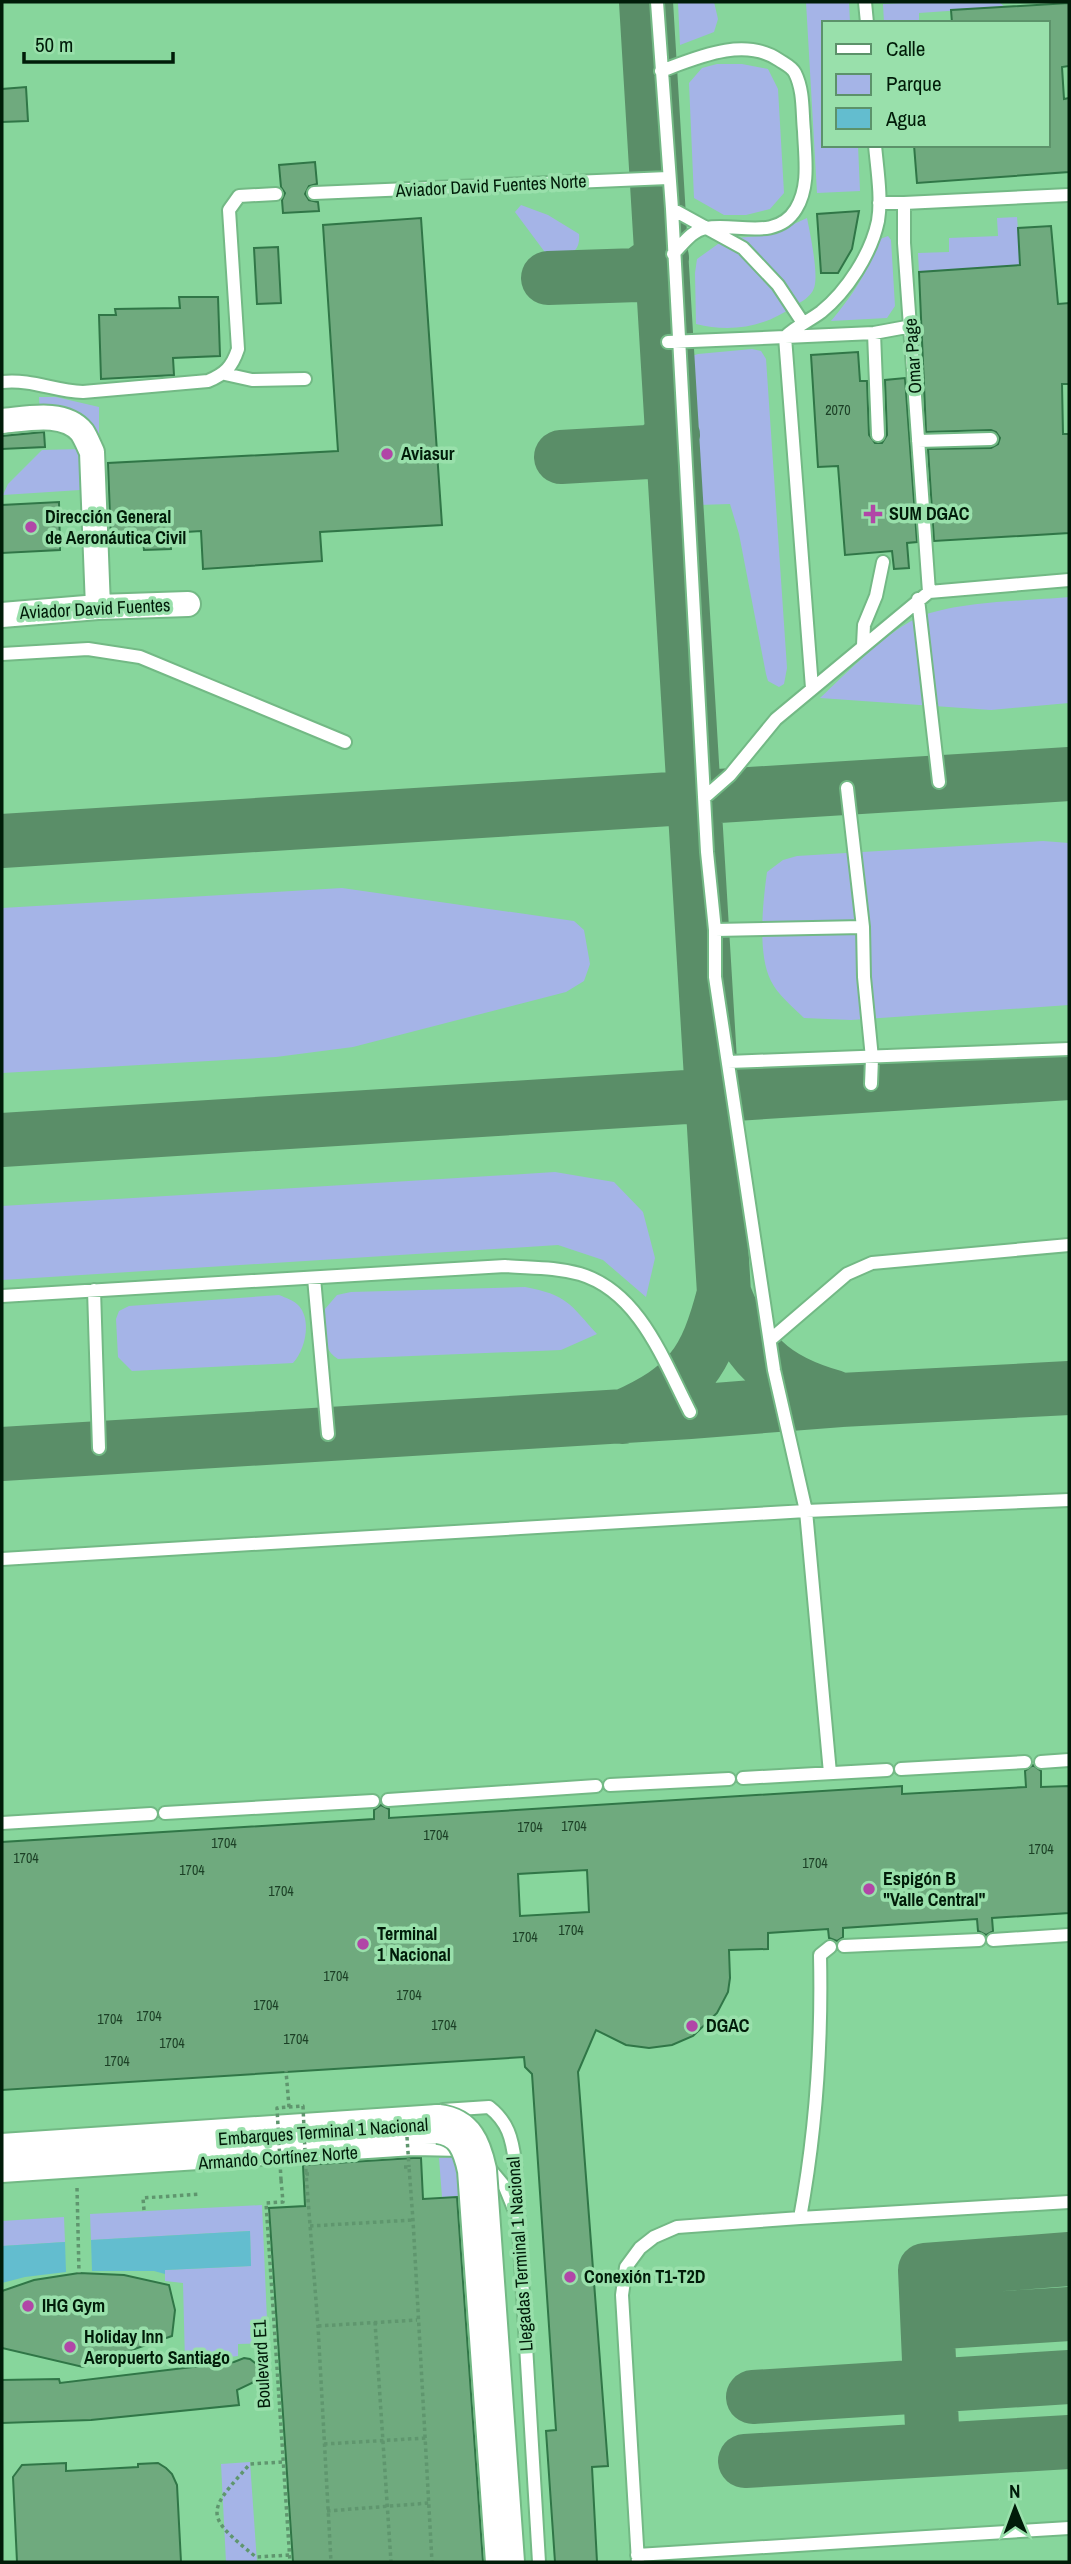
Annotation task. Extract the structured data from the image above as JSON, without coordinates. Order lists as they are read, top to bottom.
{
  "streets": {
    "highway": ["Embarques Terminal 1 Nacional"],
    "street": ["Aviador David Fuentes"],
    "lane": [
      "Aviador David Fuentes Norte",
      "Omar Page",
      "Armando Cortínez Norte",
      "Llegadas Terminal 1 Nacional"
    ],
    "path": ["Boulevard E1"]
  },
  "crossings": [
    ["Embarques Terminal 1 Nacional", "Boulevard E1"],
    ["Armando Cortínez Norte", "Llegadas Terminal 1 Nacional"]
  ],
  "places": {
    "other": [
      "Aviasur",
      "Dirección General de Aeronáutica Civil",
      "Espigón B \"Valle Central\"",
      "Terminal 1 Nacional",
      "DGAC",
      "Conexión T1-T2D",
      "IHG Gym",
      "Holiday Inn Aeropuerto Santiago"
    ],
    "health": ["SUM DGAC"]
  },
  "house_numbers": [
    "2070",
    "1704",
    "1704",
    "1704",
    "1704",
    "1704",
    "1704",
    "1704",
    "1704",
    "1704",
    "1704",
    "1704",
    "1704",
    "1704",
    "1704",
    "1704",
    "1704",
    "1704",
    "1704",
    "1704",
    "1704"
  ],
  "legend": ["Calle", "Parque", "Agua"],
  "scale_bar": "50 m",
  "north": "top"
}
